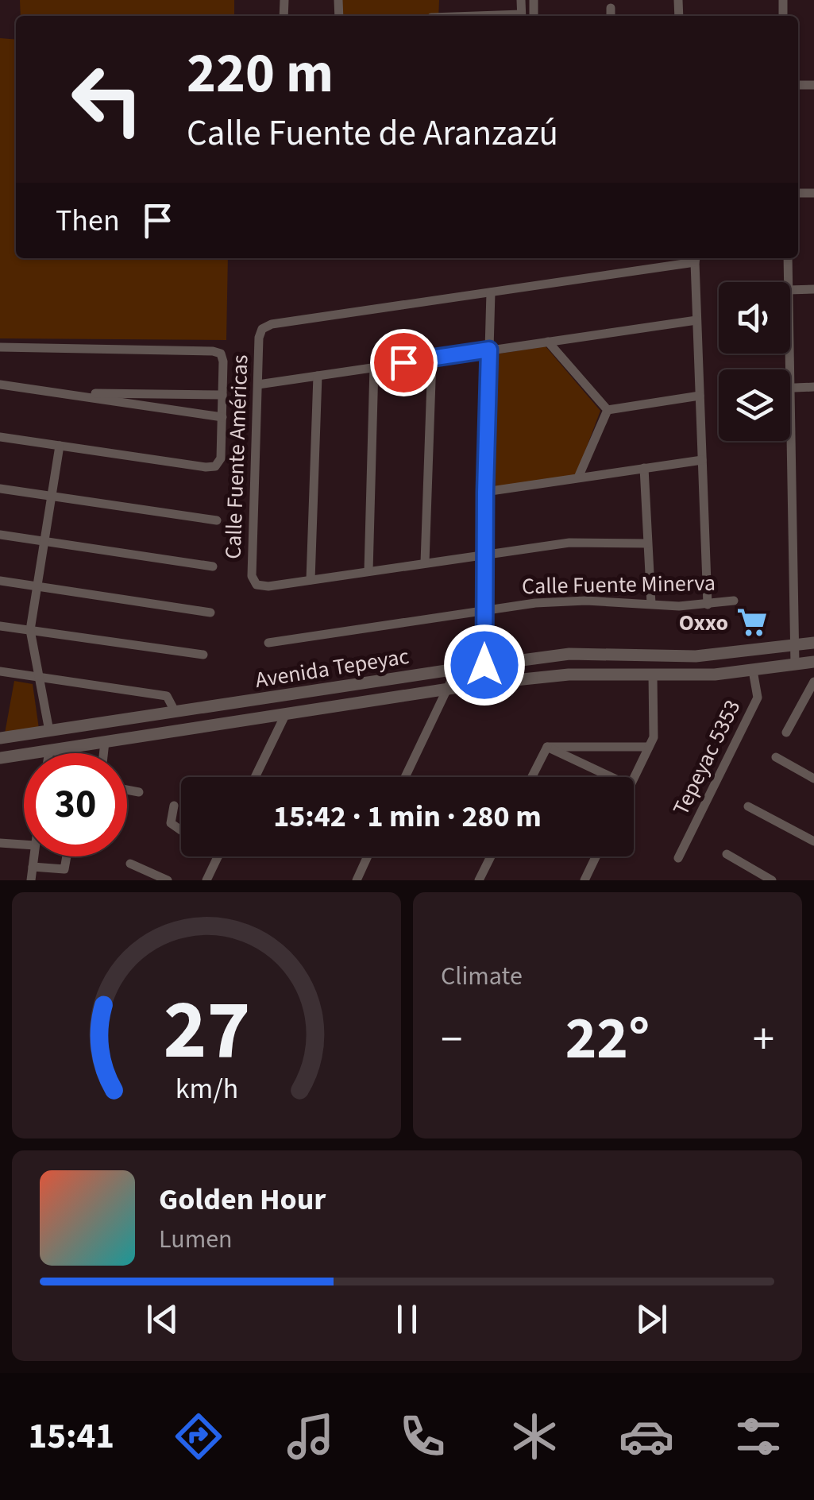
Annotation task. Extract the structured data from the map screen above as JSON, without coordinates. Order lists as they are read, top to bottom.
{
  "streets": {
    "street": [
      "Calle Fuente Américas",
      "Calle Fuente Minerva",
      "Avenida Tepeyac",
      "Tepeyac 5353"
    ]
  },
  "crossings": [
    ["Avenida Tepeyac", "Tepeyac 5353"]
  ],
  "places": {
    "supermarket": ["Oxxo"]
  },
  "page": {
    "turn": ["220 m", "Calle Fuente de Aranzazú"],
    "then": "Then",
    "limit": "30",
    "trip": "15:42 · 1 min · 280 m",
    "tile": "Climate",
    "heat": ["−", "22°", "+"],
    "song": ["Golden Hour", "Lumen"],
    "tabs": "15:41",
    "gauge": ["27", "km/h"]
  }
}
